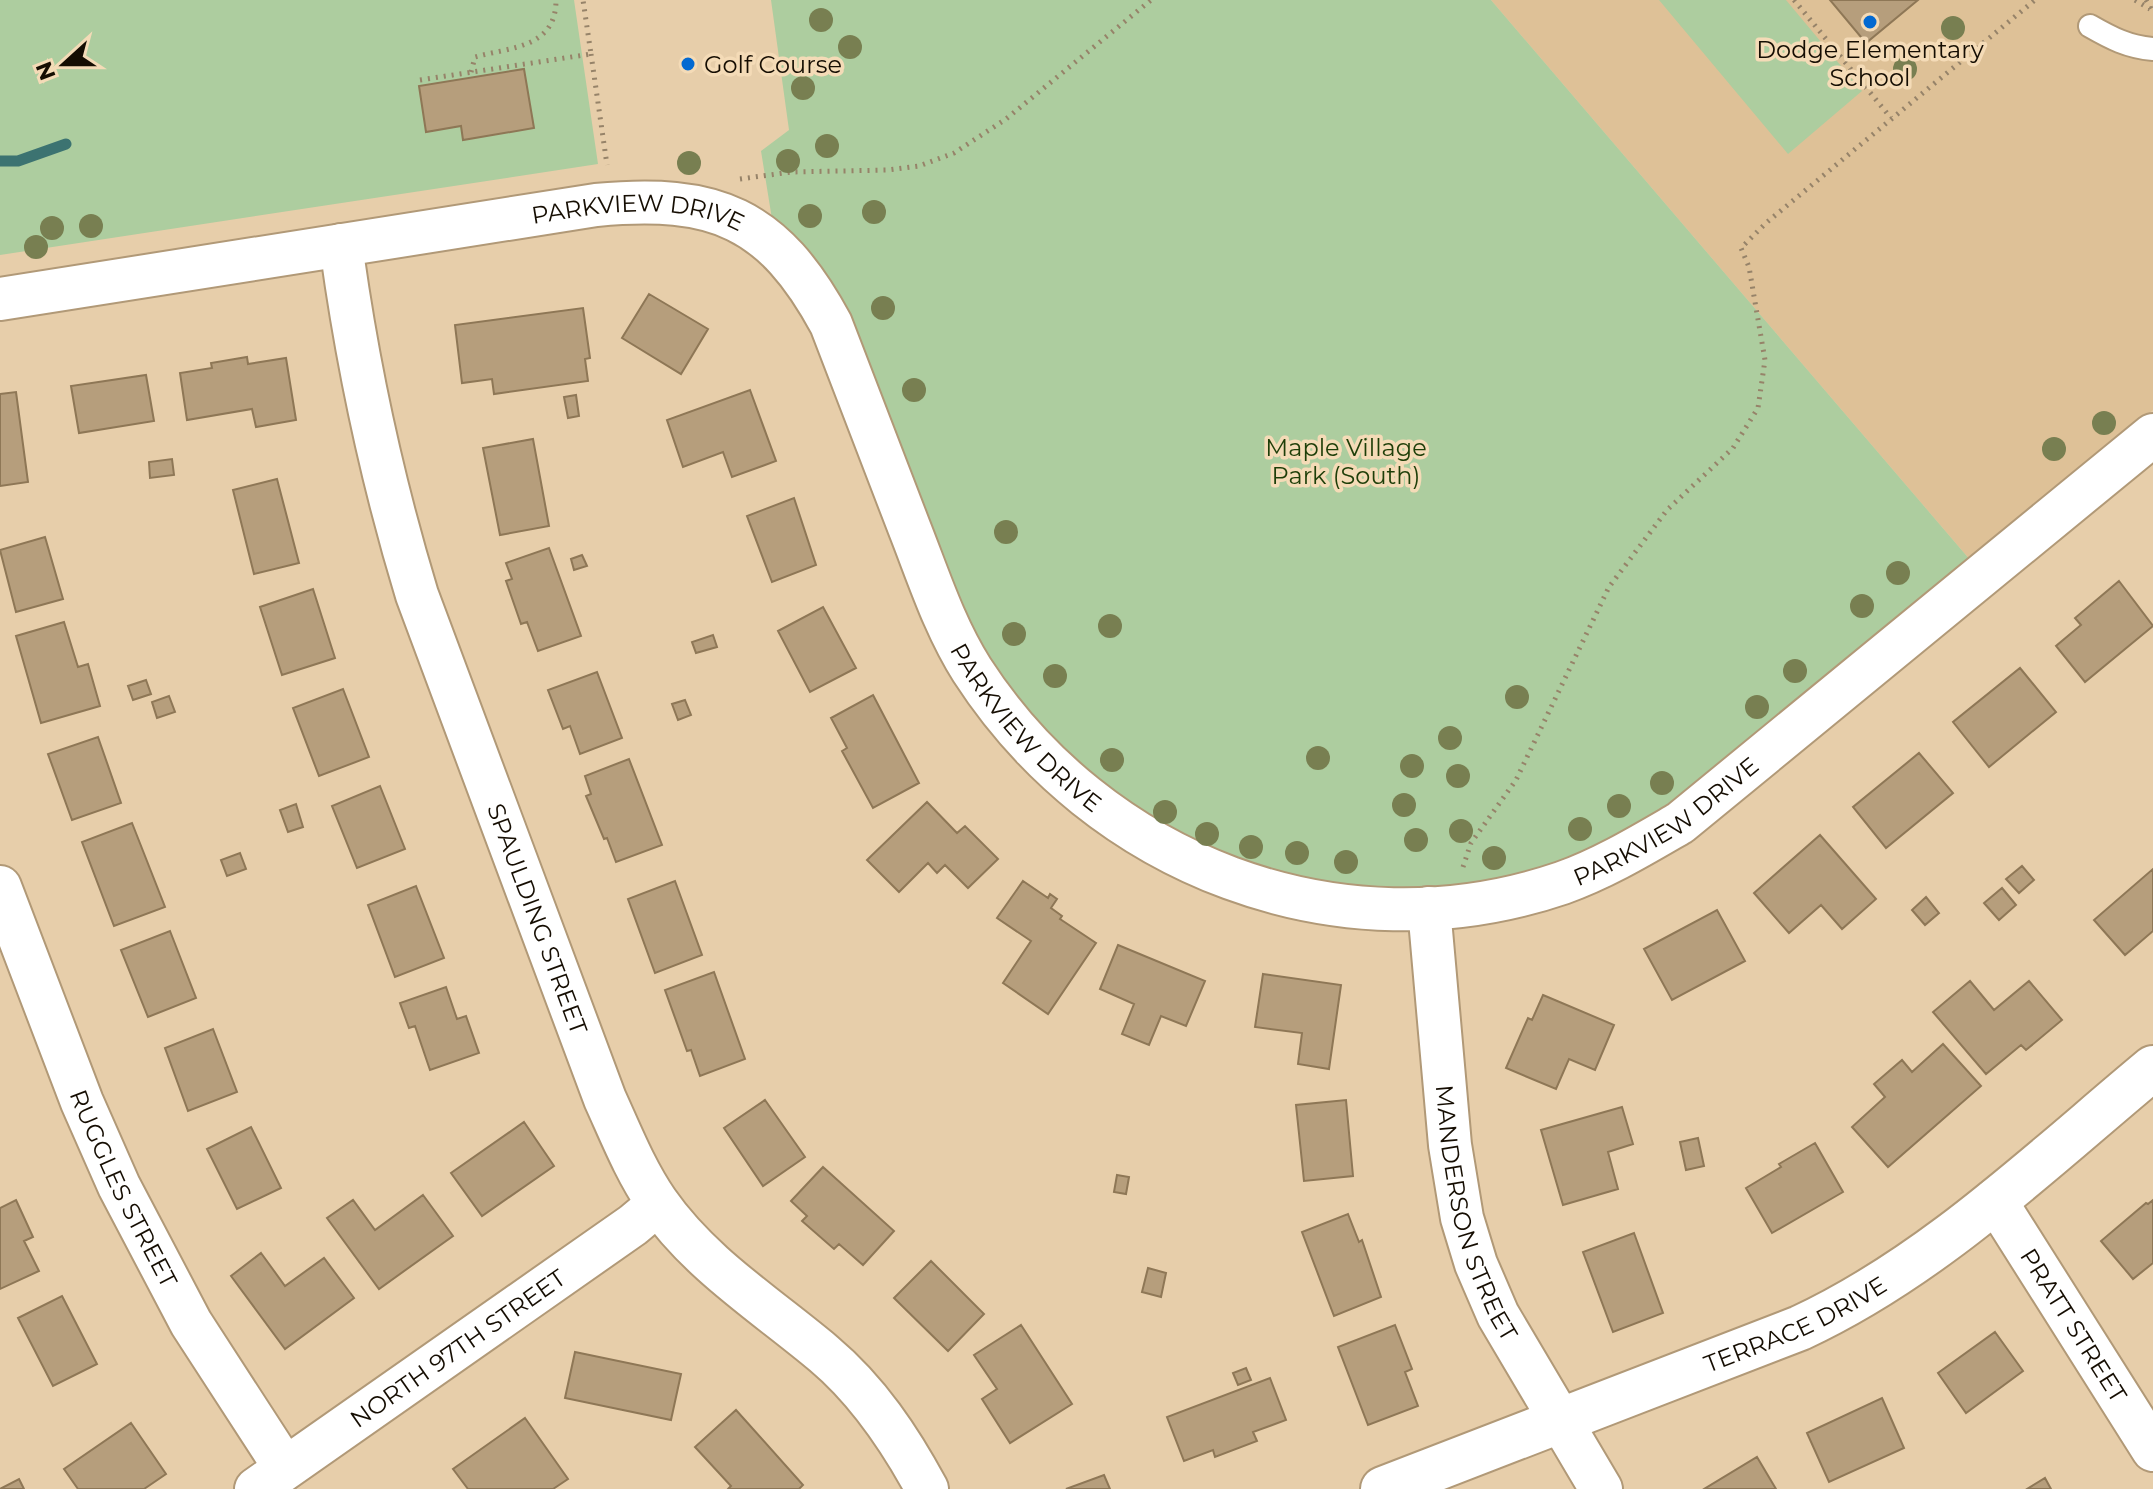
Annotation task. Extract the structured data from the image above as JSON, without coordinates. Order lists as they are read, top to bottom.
{
  "streets": {
    "street": [
      "PARKVIEW DRIVE",
      "SPAULDING STREET",
      "RUGGLES STREET",
      "MANDERSON STREET",
      "TERRACE DRIVE",
      "PRATT STREET",
      "NORTH 97TH STREET"
    ]
  },
  "crossings": [
    ["PARKVIEW DRIVE", "SPAULDING STREET"],
    ["PARKVIEW DRIVE", "MANDERSON STREET"],
    ["SPAULDING STREET", "NORTH 97TH STREET"],
    ["RUGGLES STREET", "NORTH 97TH STREET"],
    ["MANDERSON STREET", "TERRACE DRIVE"],
    ["TERRACE DRIVE", "PRATT STREET"]
  ],
  "parks": ["Maple Village Park (South)"],
  "places": ["Dodge Elementary School", "Golf Course"],
  "north": "left"
}
